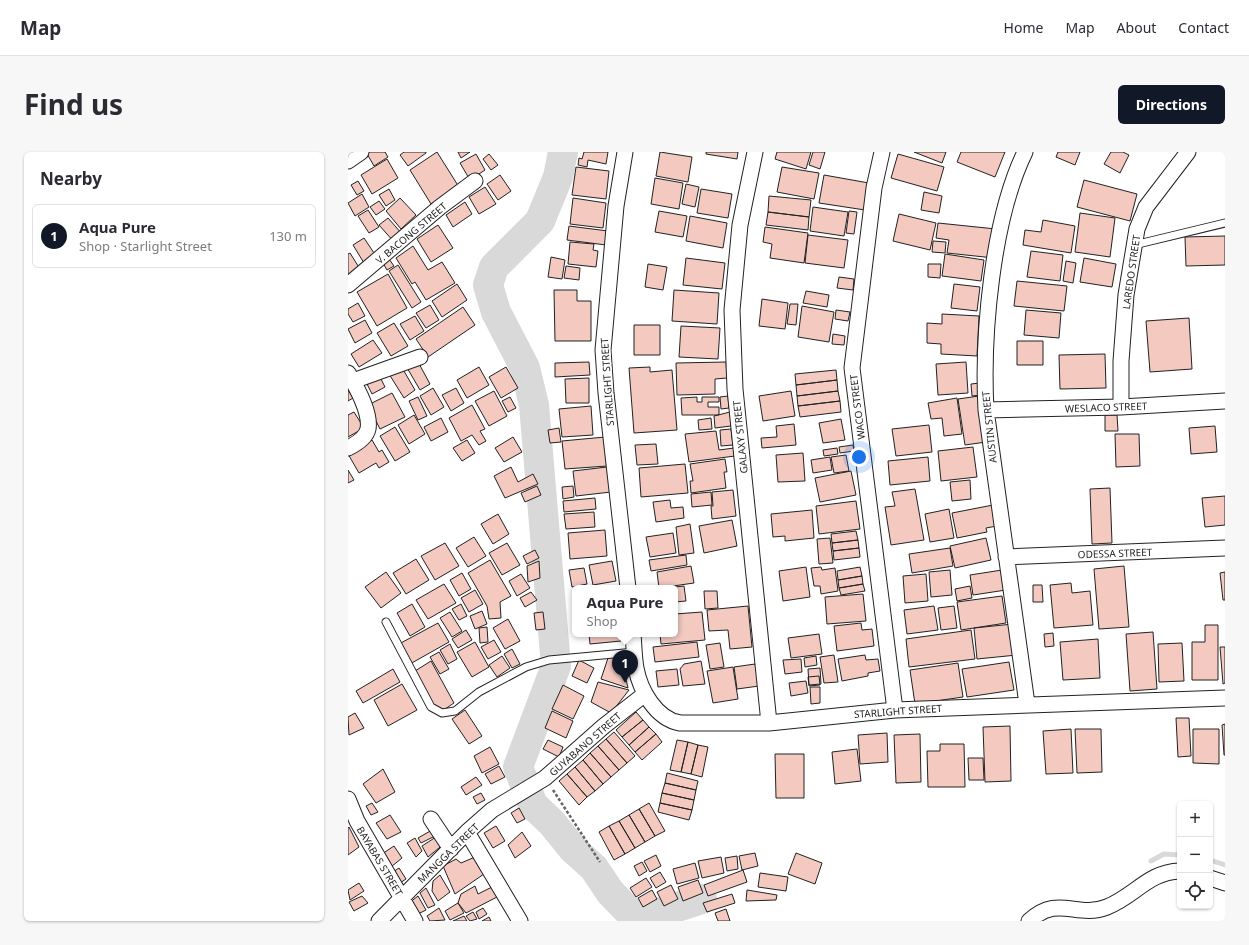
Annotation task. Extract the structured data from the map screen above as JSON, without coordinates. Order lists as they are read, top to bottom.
{
  "streets": {
    "street": [
      "V. BACONG STREET",
      "LAREDO STREET",
      "STARLIGHT STREET",
      "WACO STREET",
      "WESLACO STREET",
      "AUSTIN STREET",
      "GALAXY STREET",
      "ODESSA STREET",
      "GUYABANO STREET",
      "MANGGA STREET",
      "BAYABAS STREET"
    ]
  },
  "crossings": [
    ["LAREDO STREET", "WESLACO STREET"],
    ["STARLIGHT STREET", "WACO STREET"],
    ["STARLIGHT STREET", "AUSTIN STREET"],
    ["STARLIGHT STREET", "GALAXY STREET"],
    ["STARLIGHT STREET", "GUYABANO STREET"],
    ["WESLACO STREET", "AUSTIN STREET"],
    ["AUSTIN STREET", "ODESSA STREET"],
    ["GUYABANO STREET", "MANGGA STREET"],
    ["MANGGA STREET", "BAYABAS STREET"]
  ],
  "page": {
    "header": "Map",
    "nav": [
      "Home",
      "Map",
      "About",
      "Contact"
    ],
    "title": "Find us",
    "buttons": "Directions",
    "heading": "Nearby",
    "list": [
      {
        "mark": "1",
        "name": "Aqua Pure",
        "note": "Shop · Starlight Street",
        "value": "130 m"
      }
    ],
    "popup": ["Aqua Pure", "Shop"],
    "pins": "1",
    "map_buttons": ["+", "−"]
  }
}
